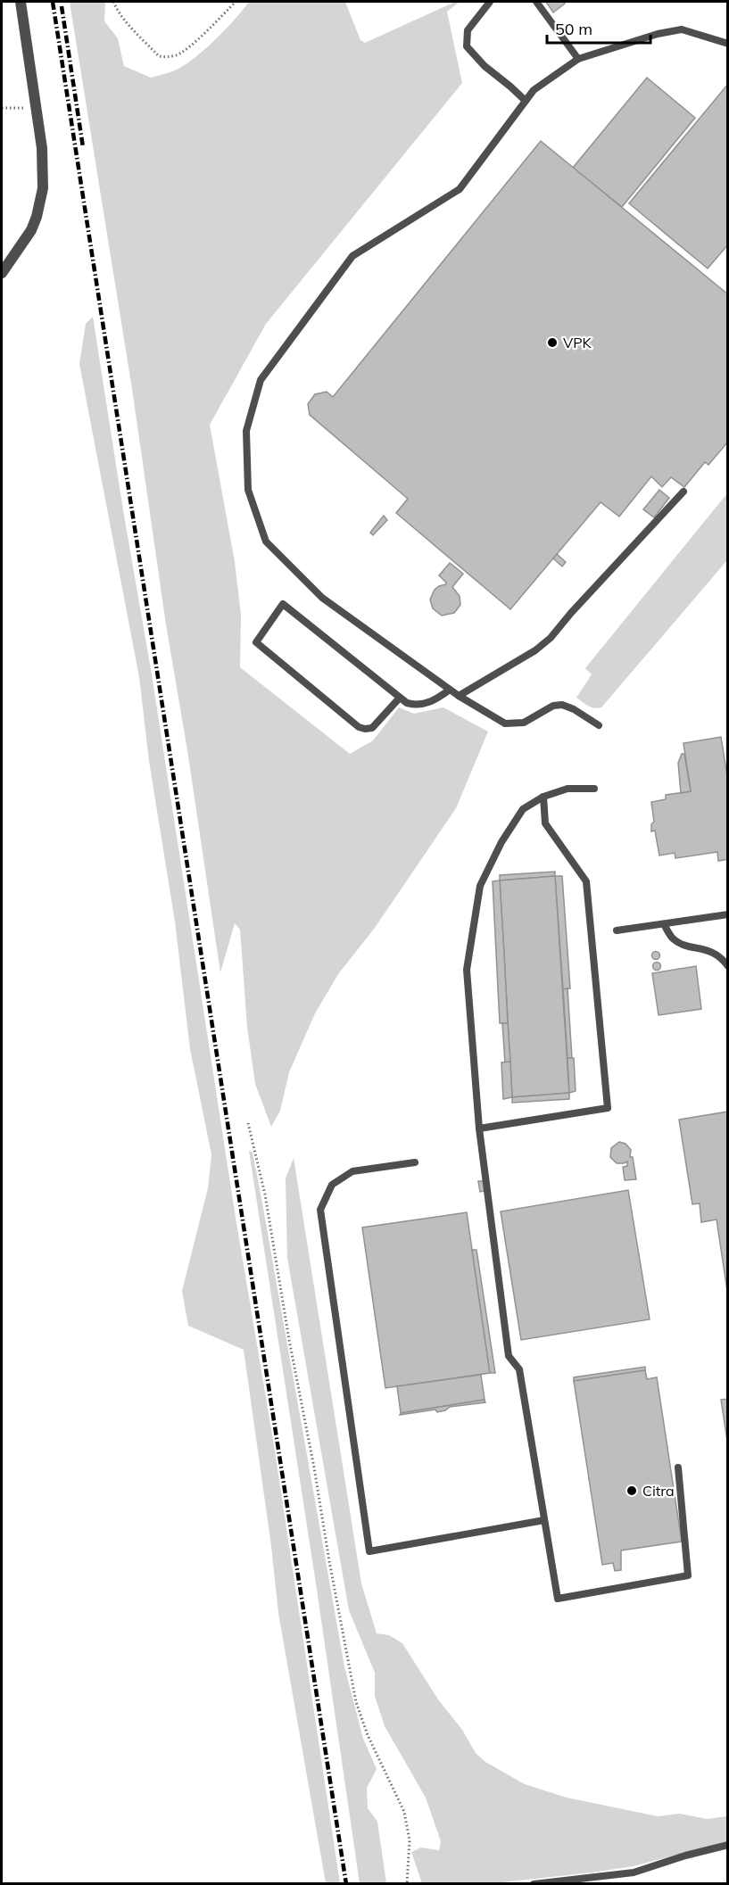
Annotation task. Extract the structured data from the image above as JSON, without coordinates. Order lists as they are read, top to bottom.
{
  "places": ["VPK", "Citra"],
  "scale_bar": "50 m"
}
